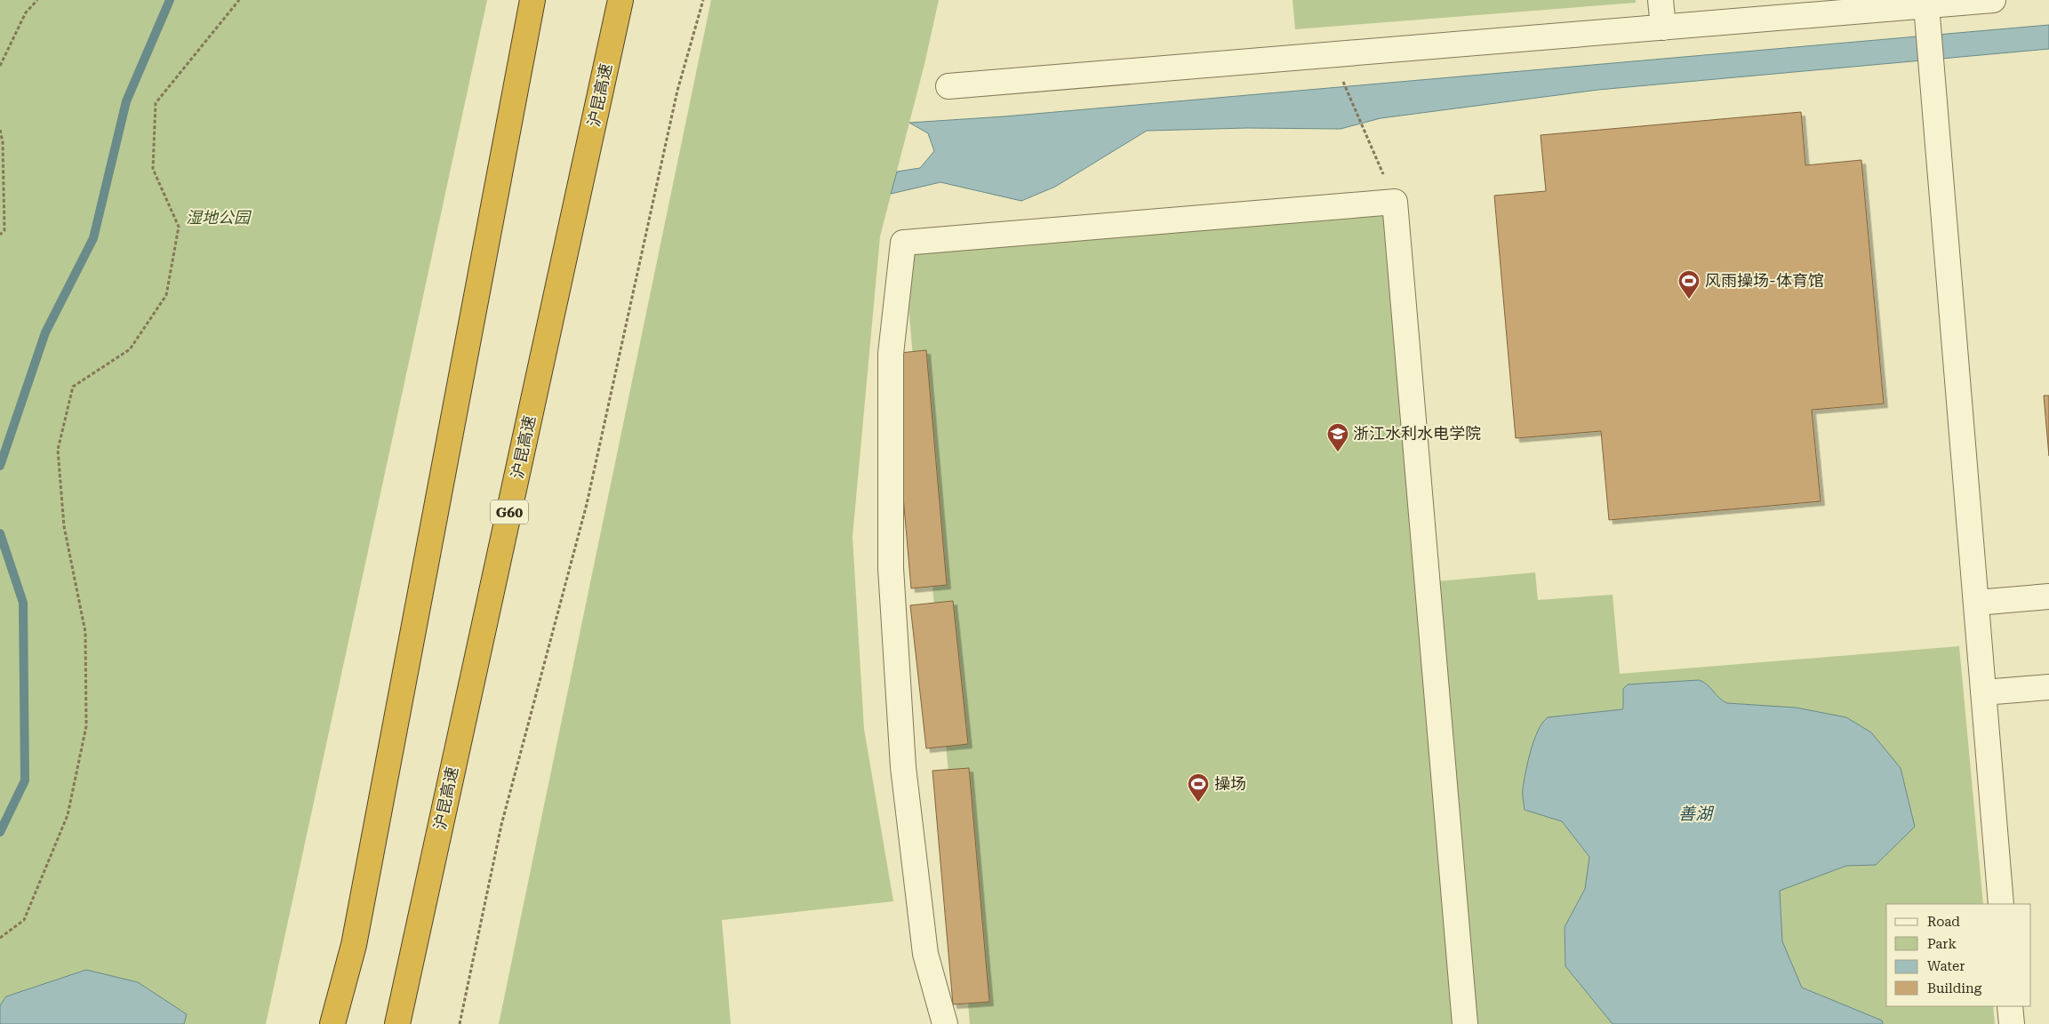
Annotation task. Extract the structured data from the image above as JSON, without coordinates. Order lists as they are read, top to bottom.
{
  "streets": {
    "highway": ["沪昆高速", "G60"]
  },
  "water": ["善湖"],
  "parks": ["湿地公园"],
  "places": {
    "sports": ["风雨操场-体育馆", "操场"],
    "school or university": ["浙江水利水电学院"]
  },
  "legend": [
    "Road",
    "Park",
    "Water",
    "Building"
  ]
}
